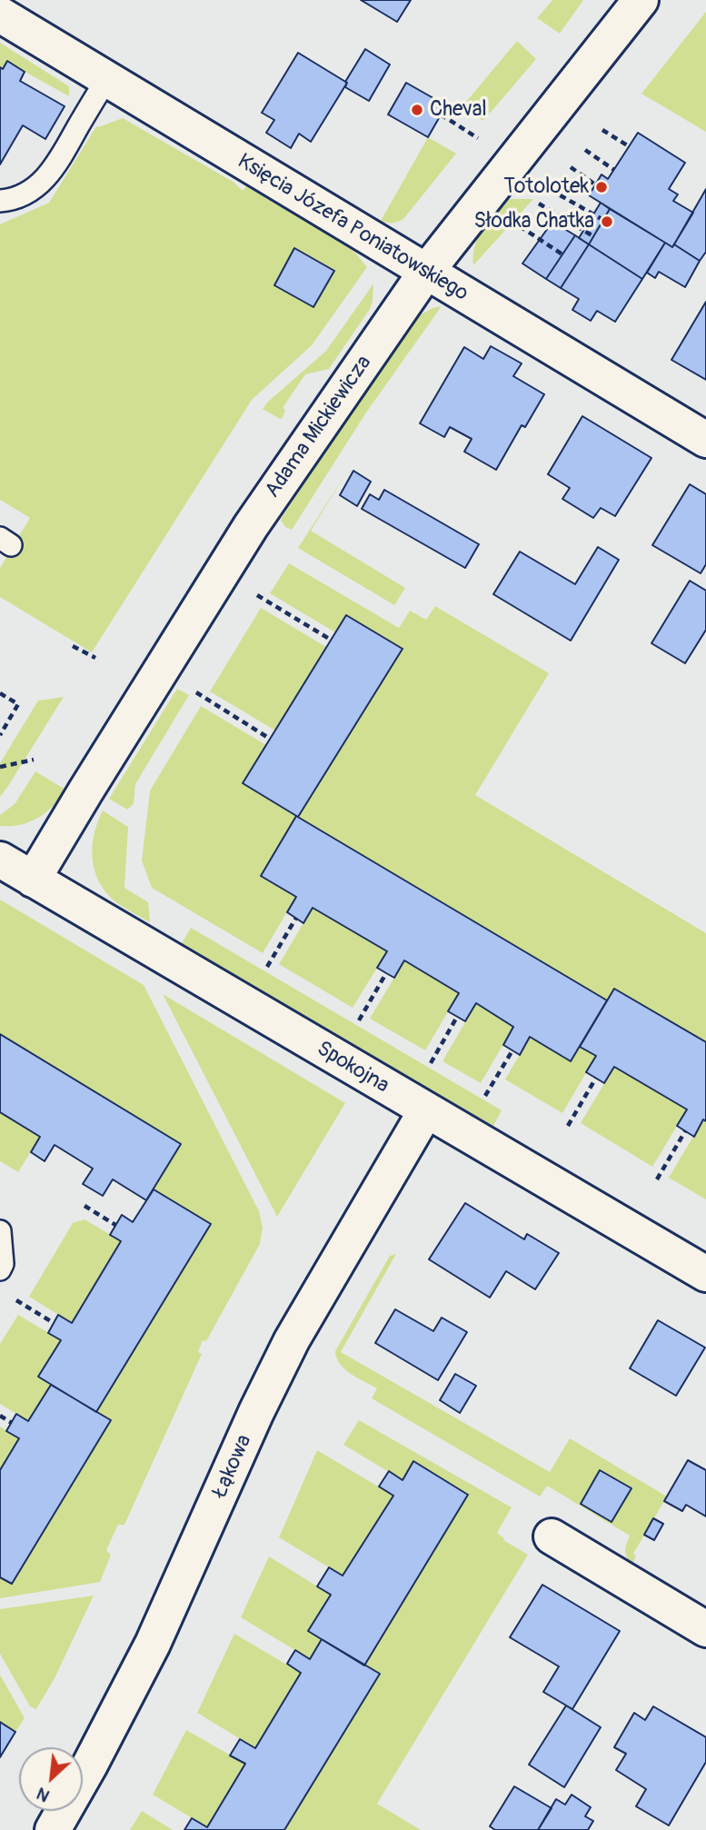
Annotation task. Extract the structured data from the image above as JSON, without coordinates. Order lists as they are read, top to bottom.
{
  "streets": {
    "street": [
      "Księcia Józefa Poniatowskiego",
      "Adama Mickiewicza",
      "Spokojna",
      "Łąkowa"
    ]
  },
  "crossings": [
    ["Księcia Józefa Poniatowskiego", "Adama Mickiewicza"],
    ["Adama Mickiewicza", "Spokojna"],
    ["Spokojna", "Łąkowa"]
  ],
  "places": ["Cheval", "Totolotek", "Słodka Chatka"],
  "north": "bottom left"
}
